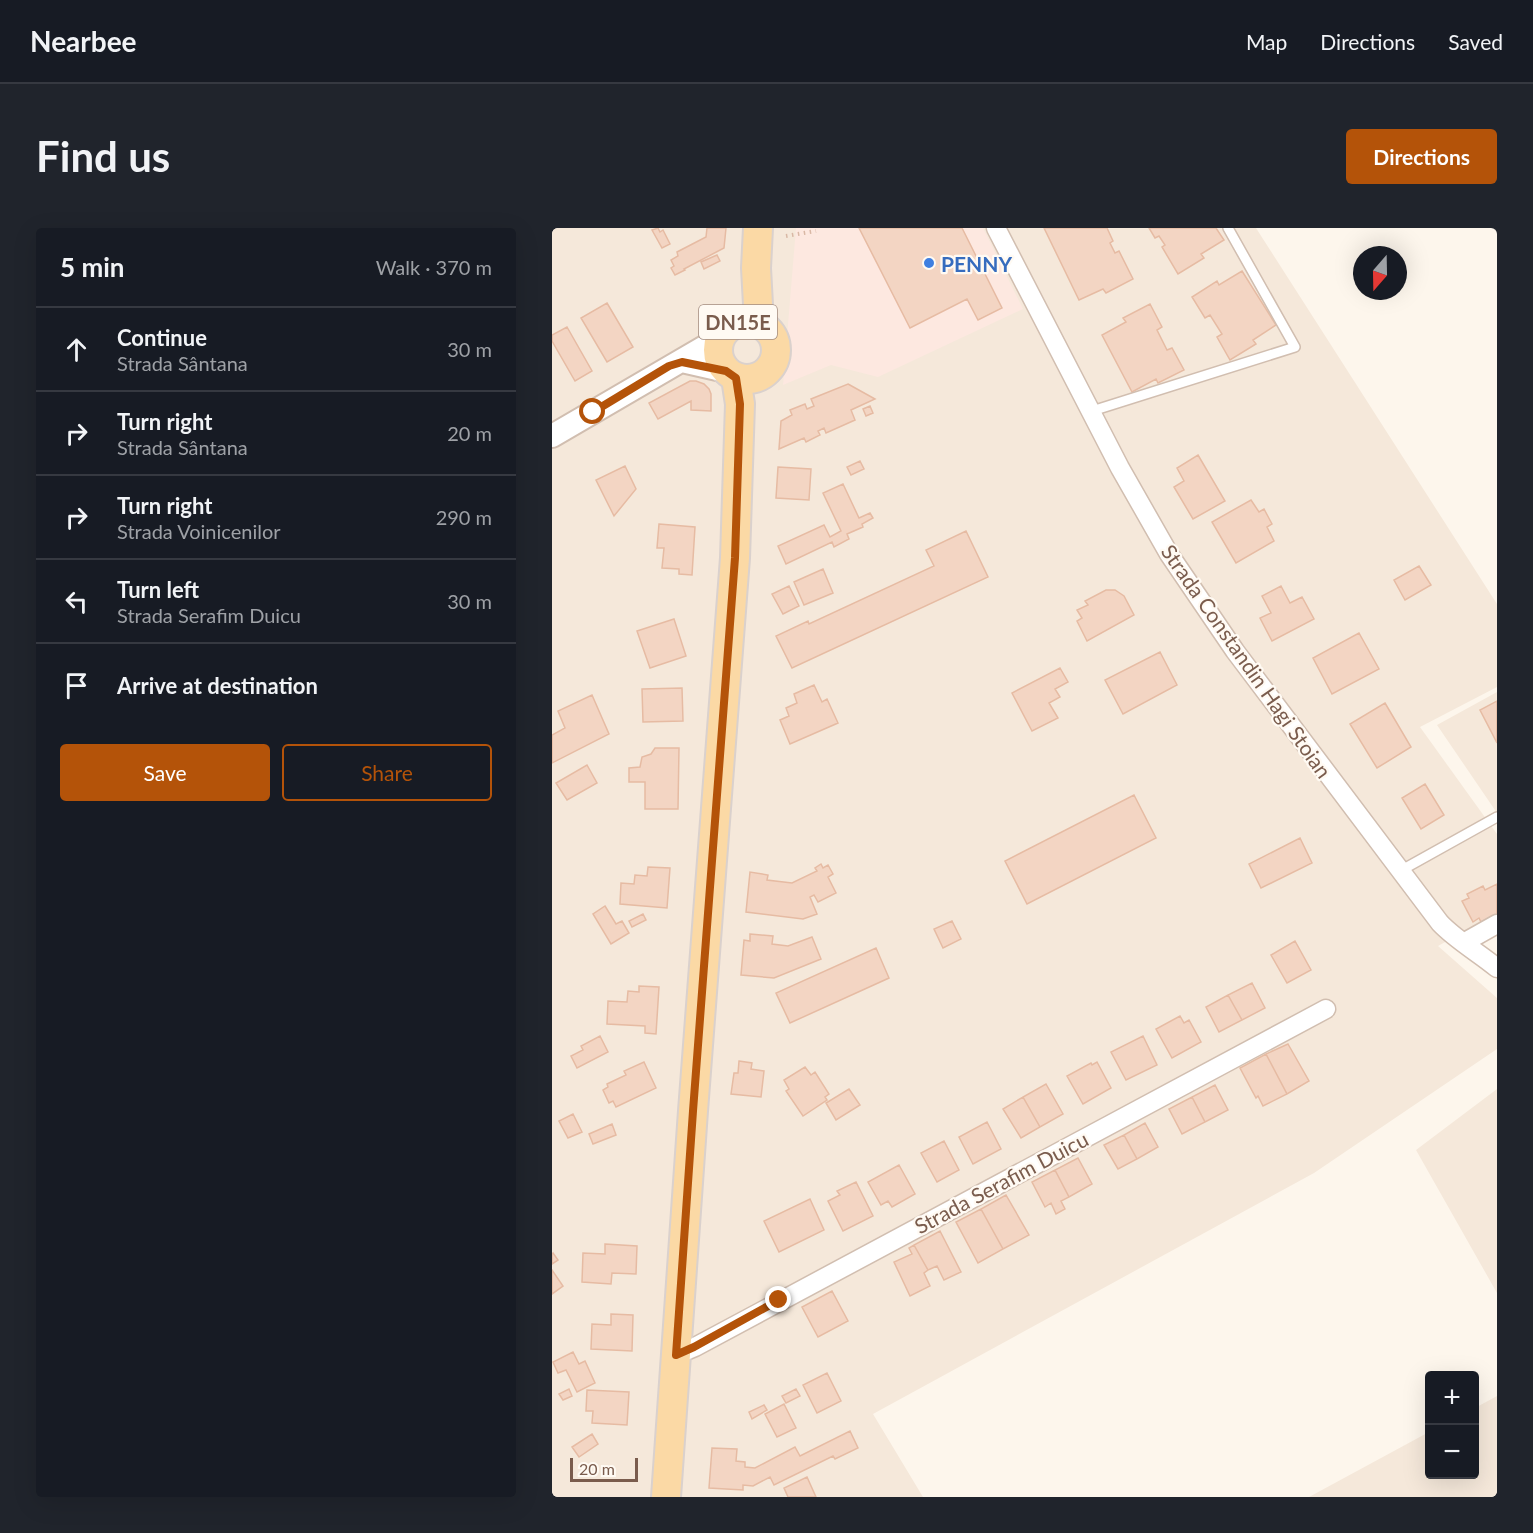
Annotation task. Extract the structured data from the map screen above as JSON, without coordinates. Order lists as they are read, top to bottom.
{
  "streets": {
    "main road": ["DN15E"],
    "street": ["Strada Constandin Hagi Stoian", "Strada Serafim Duicu"]
  },
  "crossings": [
    ["DN15E", "Strada Serafim Duicu"]
  ],
  "places": ["PENNY"],
  "scale_bar": "20 m",
  "north": "bottom",
  "page": {
    "header": "Nearbee",
    "nav": ["Map", "Directions", "Saved"],
    "buttons": [
      "Directions",
      ["Save", "Share"]
    ],
    "title": "Find us",
    "heading": ["5 min", "Walk · 370 m"],
    "list": [
      ["Continue", "Strada Sântana", "30 m"],
      ["Turn right", "Strada Sântana", "20 m"],
      ["Turn right", "Strada Voinicenilor", "290 m"],
      ["Turn left", "Strada Serafim Duicu", "30 m"],
      "Arrive at destination"
    ],
    "map_buttons": ["+", "−"],
    "scale": "20 m"
  }
}
